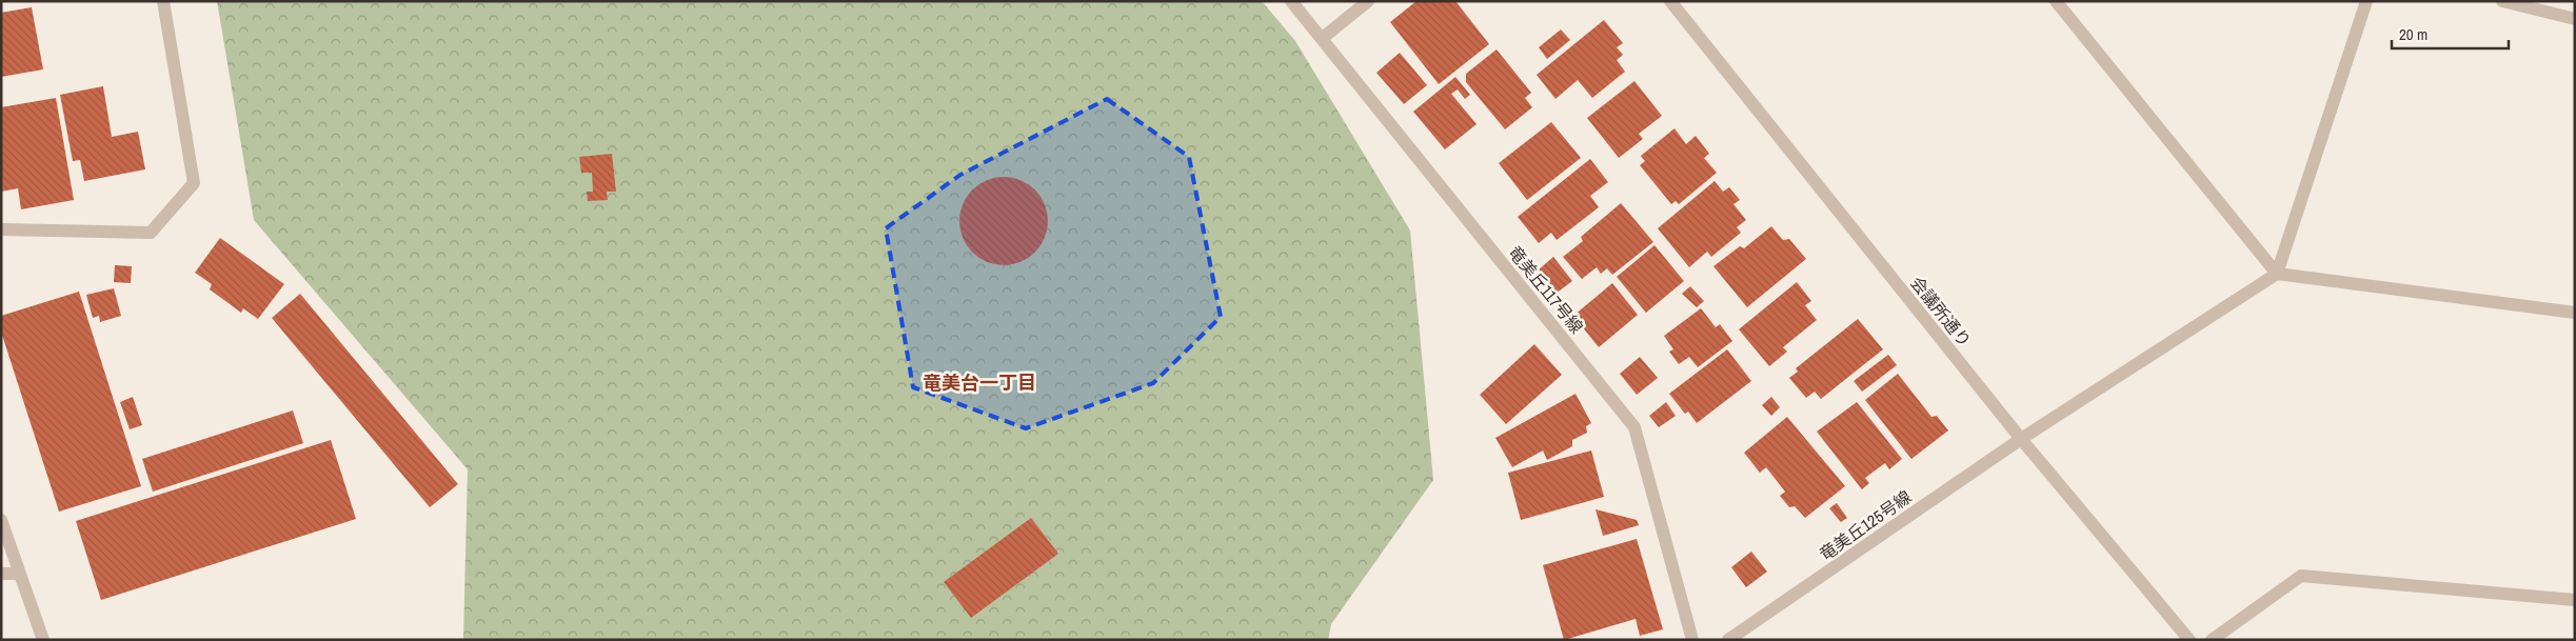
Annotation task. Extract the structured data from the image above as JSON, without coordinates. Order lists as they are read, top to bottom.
{
  "streets": {
    "street": ["竜美丘117号線", "会議所通り", "竜美丘125号線"]
  },
  "crossings": [
    ["会議所通り", "竜美丘125号線"]
  ],
  "districts": ["竜美台一丁目"],
  "scale_bar": "20 m"
}
